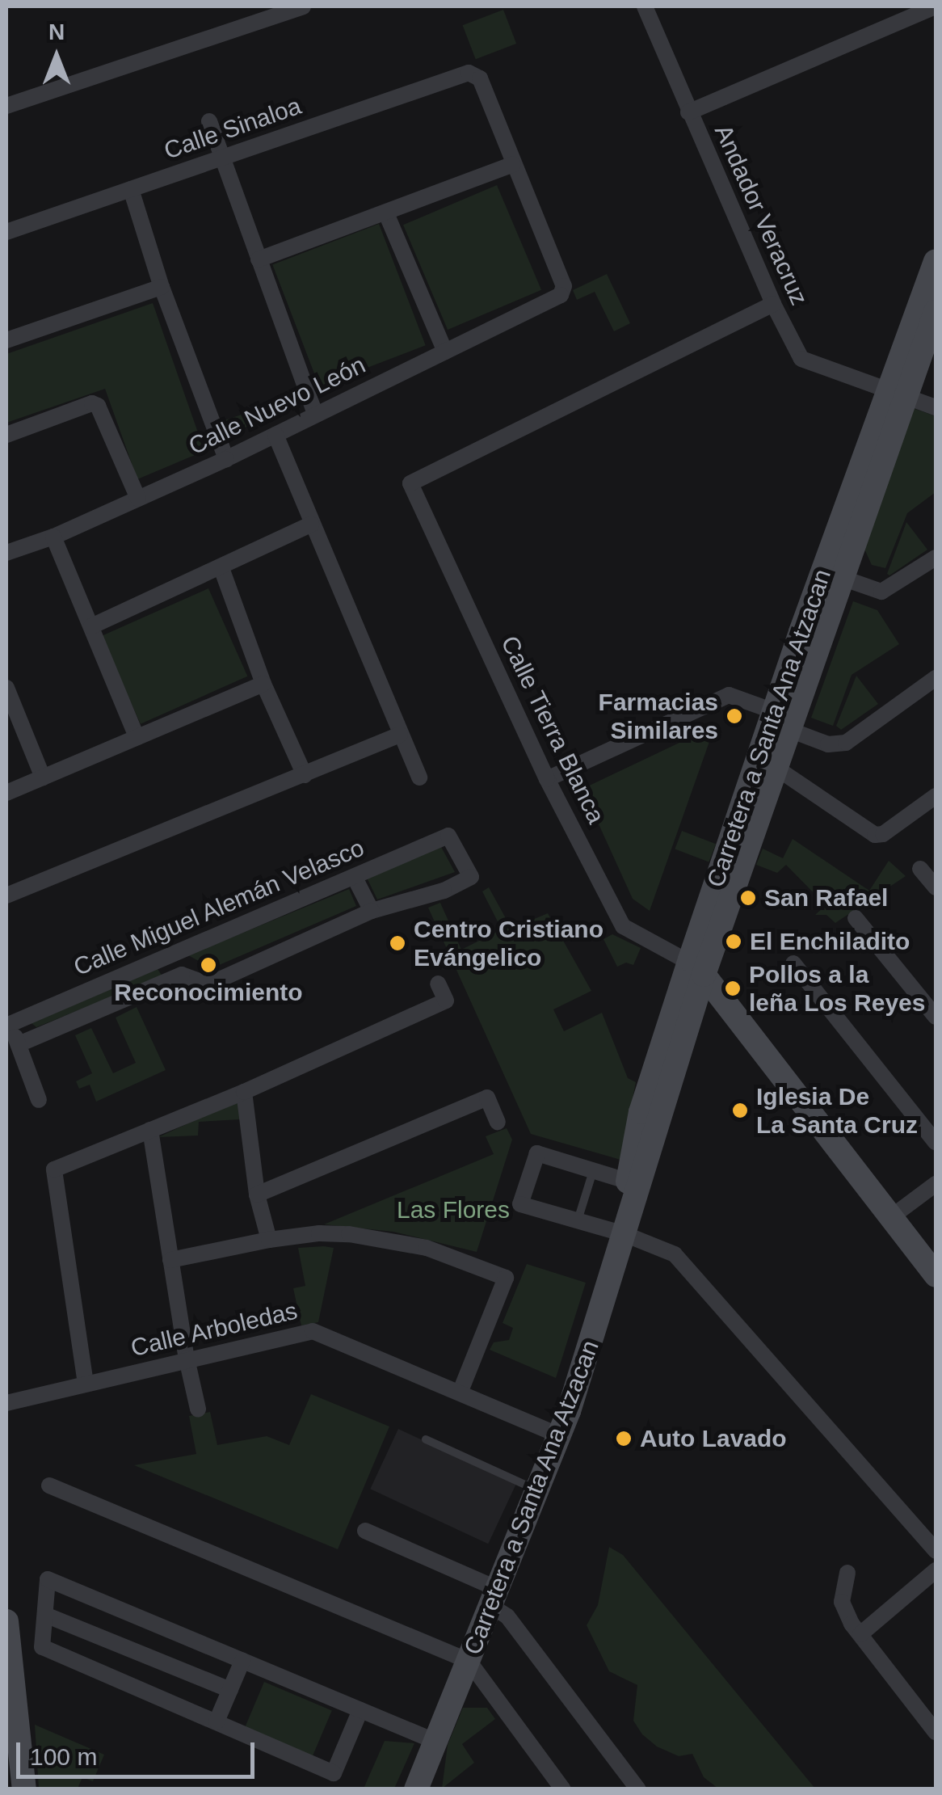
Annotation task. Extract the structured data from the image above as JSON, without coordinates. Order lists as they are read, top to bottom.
{
  "streets": {
    "street": [
      "Calle Sinaloa",
      "Andador Veracruz",
      "Calle Nuevo León",
      "Carretera a Santa Ana Atzacan",
      "Calle Tierra Blanca",
      "Calle Miguel Alemán Velasco",
      "Calle Arboledas"
    ]
  },
  "crossings": [
    ["Calle Sinaloa", "Calle Nuevo León"],
    ["Andador Veracruz", "Carretera a Santa Ana Atzacan"],
    ["Andador Veracruz", "Calle Tierra Blanca"],
    ["Carretera a Santa Ana Atzacan", "Calle Tierra Blanca"],
    ["Carretera a Santa Ana Atzacan", "Calle Arboledas"]
  ],
  "parks": ["Las Flores"],
  "places": [
    "Farmacias Similares",
    "San Rafael",
    "El Enchiladito",
    "Centro Cristiano Evángelico",
    "Reconocimiento",
    "Pollos a la leña Los Reyes",
    "Iglesia De La Santa Cruz",
    "Auto Lavado"
  ],
  "scale_bar": "100 m",
  "north": "top"
}
